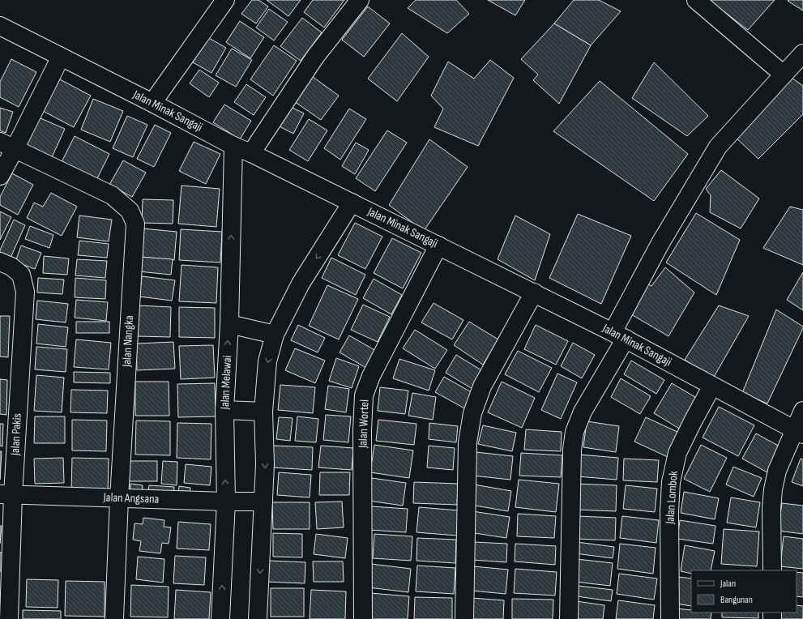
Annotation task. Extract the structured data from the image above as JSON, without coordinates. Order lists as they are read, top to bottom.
{
  "streets": {
    "street": [
      "Jalan Minak Sangaji",
      "Jalan Nangka",
      "Jalan Melawai",
      "Jalan Wortel",
      "Jalan Pakis",
      "Jalan Lombok",
      "Jalan Angsana"
    ]
  },
  "crossings": [
    ["Jalan Minak Sangaji", "Jalan Melawai"],
    ["Jalan Minak Sangaji", "Jalan Wortel"],
    ["Jalan Minak Sangaji", "Jalan Lombok"],
    ["Jalan Nangka", "Jalan Angsana"],
    ["Jalan Melawai", "Jalan Angsana"],
    ["Jalan Pakis", "Jalan Angsana"]
  ],
  "legend": ["Jalan", "Bangunan"]
}
